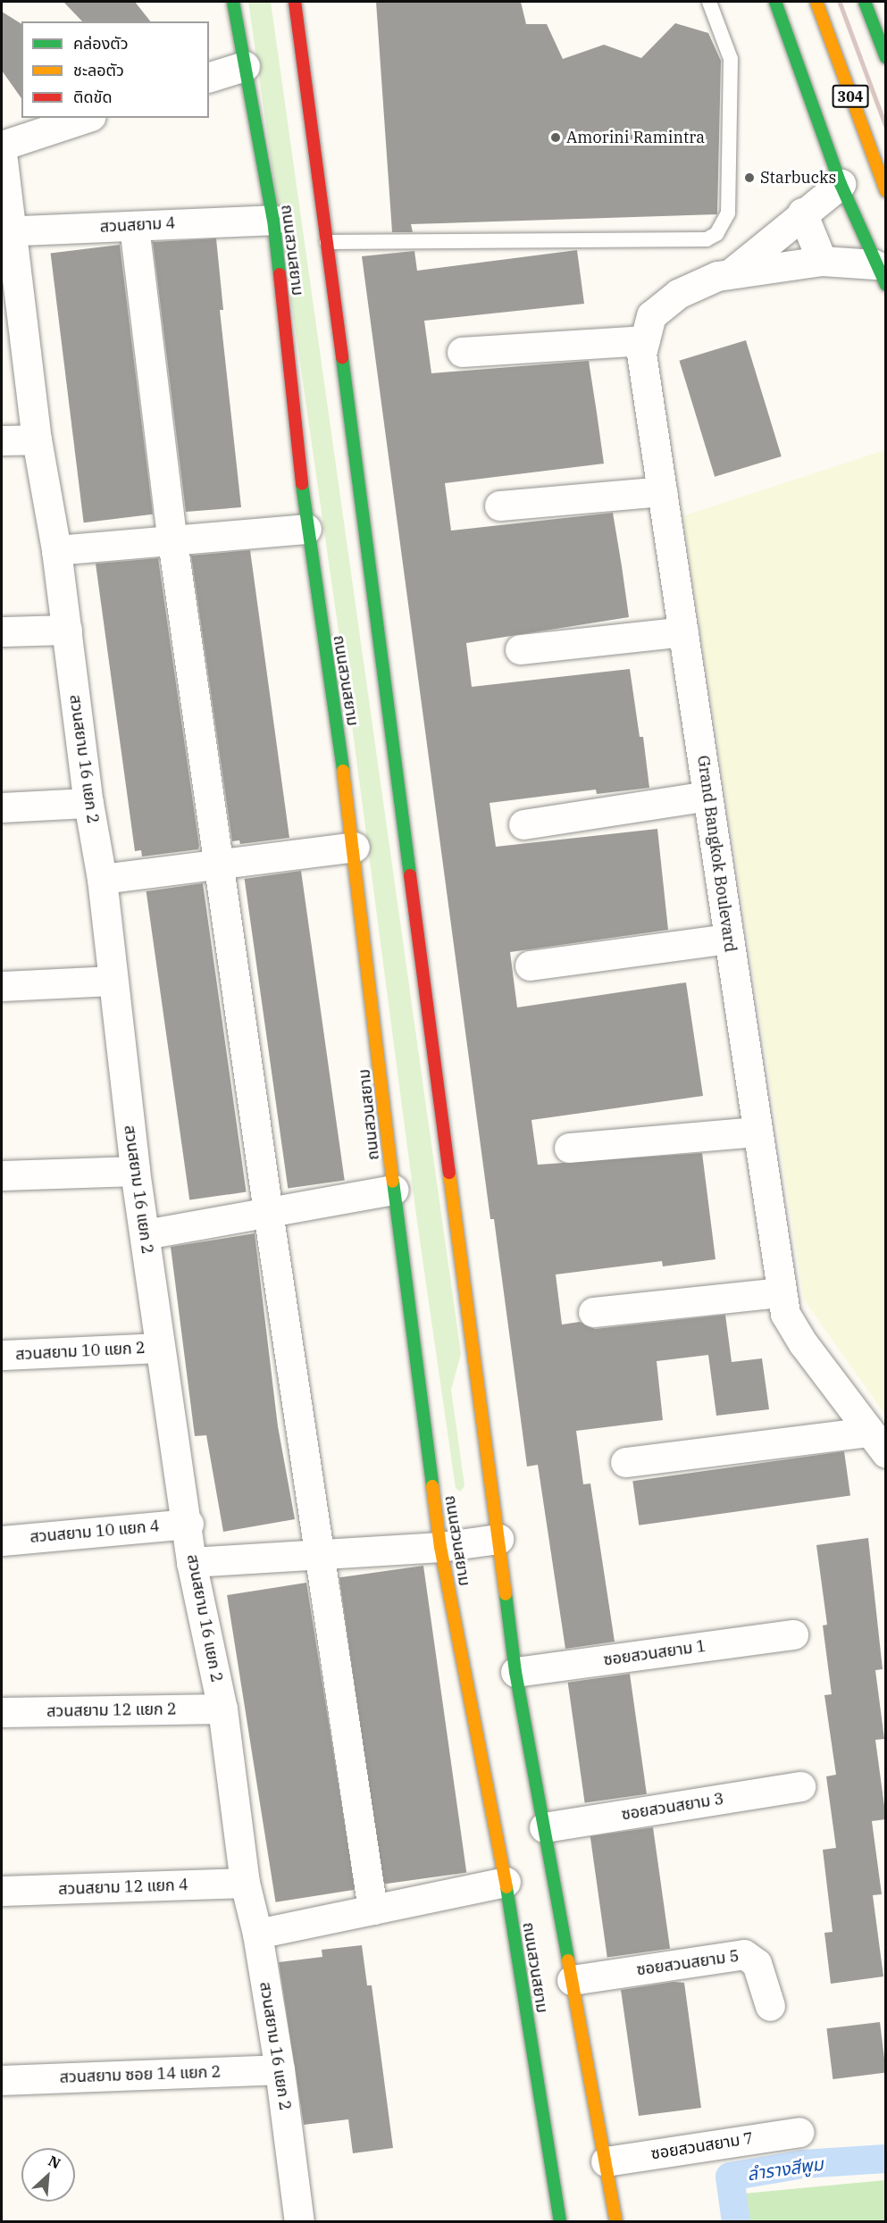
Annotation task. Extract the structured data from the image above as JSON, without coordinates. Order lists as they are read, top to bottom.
{
  "streets": {
    "main road": ["304", "ถนนสวนสยาม"],
    "street": [
      "สวนสยาม 4",
      "สวนสยาม 16 แยก 2",
      "Grand Bangkok Boulevard",
      "สวนสยาม 10 แยก 2",
      "สวนสยาม 10 แยก 4",
      "ซอยสวนสยาม 1",
      "สวนสยาม 12 แยก 2",
      "ซอยสวนสยาม 3",
      "สวนสยาม 12 แยก 4",
      "ซอยสวนสยาม 5",
      "สวนสยาม ซอย 14 แยก 2",
      "ซอยสวนสยาม 7"
    ]
  },
  "crossings": [
    ["304", "Grand Bangkok Boulevard"],
    ["สวนสยาม 4", "ถนนสวนสยาม"],
    ["สวนสยาม 4", "สวนสยาม 16 แยก 2"],
    ["ถนนสวนสยาม", "ซอยสวนสยาม 1"],
    ["ถนนสวนสยาม", "ซอยสวนสยาม 3"],
    ["ถนนสวนสยาม", "ซอยสวนสยาม 5"],
    ["ถนนสวนสยาม", "ซอยสวนสยาม 7"],
    ["สวนสยาม 16 แยก 2", "สวนสยาม 10 แยก 2"],
    ["สวนสยาม 16 แยก 2", "สวนสยาม 10 แยก 4"],
    ["สวนสยาม 16 แยก 2", "สวนสยาม 12 แยก 2"],
    ["สวนสยาม 16 แยก 2", "สวนสยาม 12 แยก 4"],
    ["สวนสยาม 16 แยก 2", "สวนสยาม ซอย 14 แยก 2"]
  ],
  "water": ["ลำรางสีพูม"],
  "places": ["Amorini Ramintra", "Starbucks"],
  "legend": ["คล่องตัว", "ชะลอตัว", "ติดขัด"],
  "north": "top right"
}
